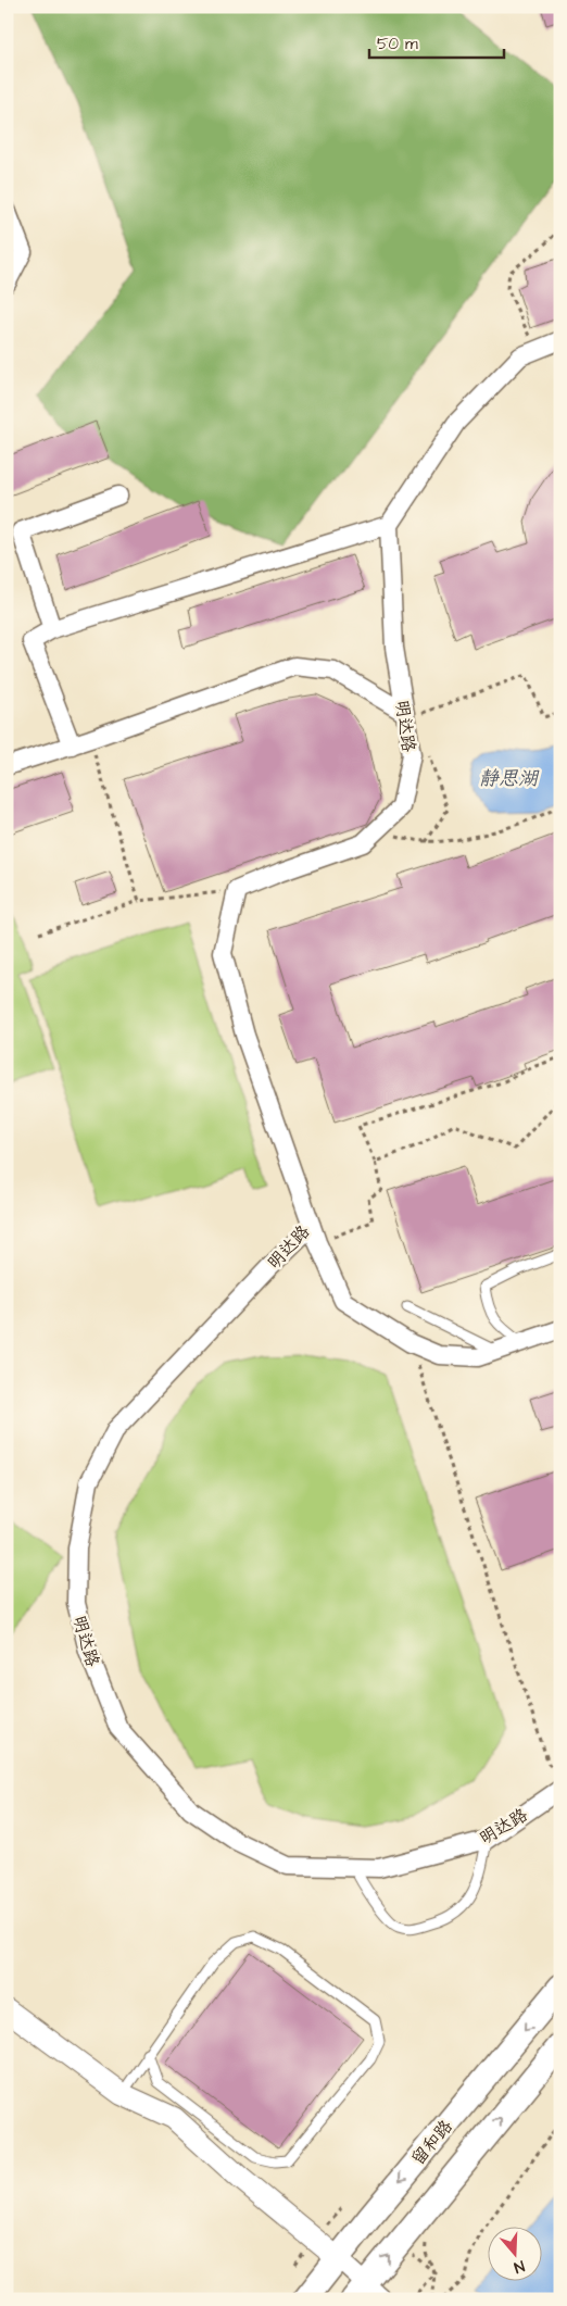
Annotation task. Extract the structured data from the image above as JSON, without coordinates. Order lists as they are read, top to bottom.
{
  "streets": {
    "main road": ["留和路"],
    "street": ["明达路"]
  },
  "water": ["静思湖"],
  "scale_bar": "50 m",
  "north": "bottom"
}
